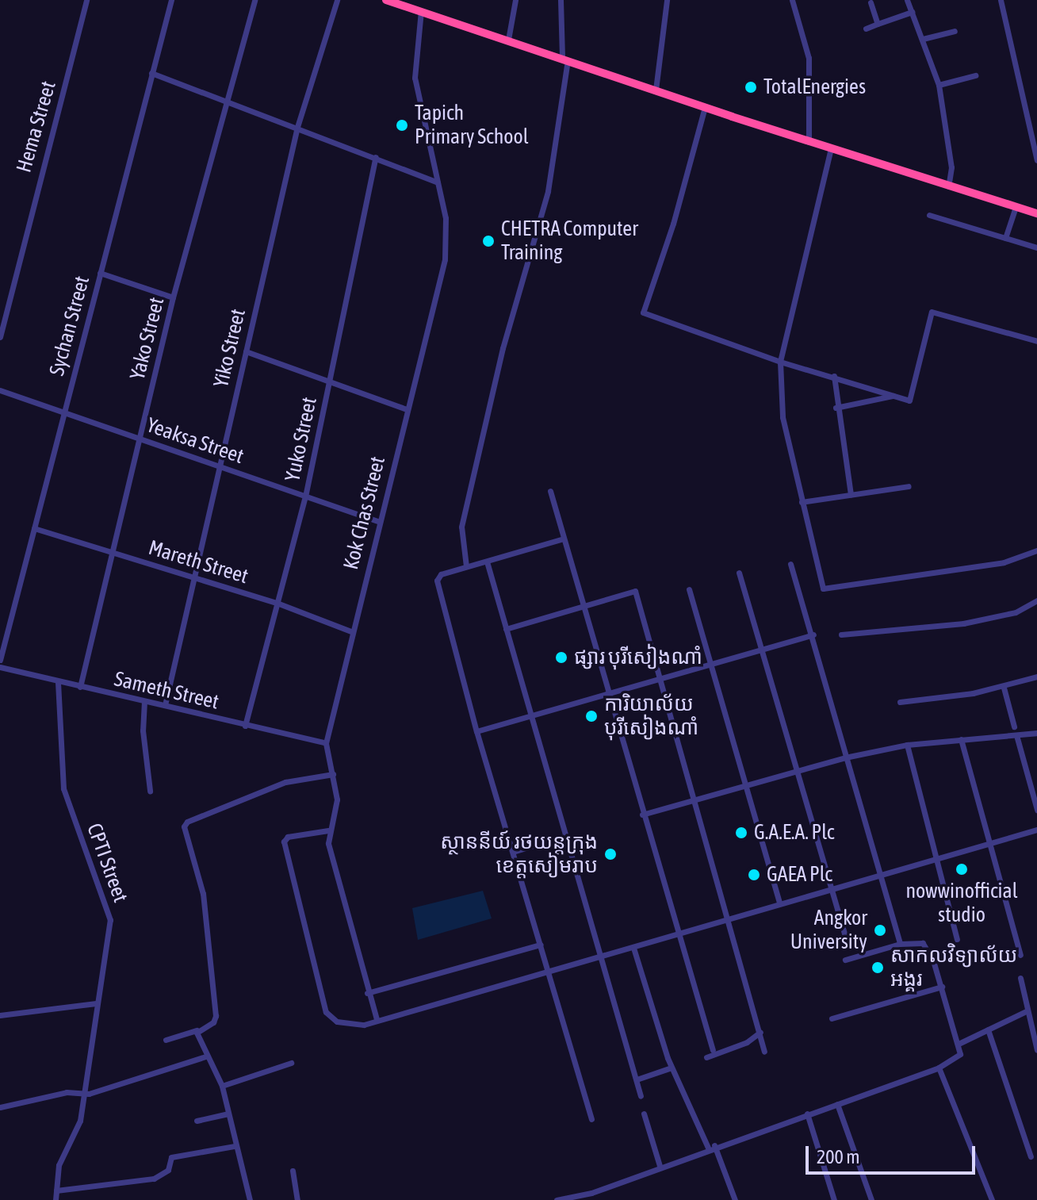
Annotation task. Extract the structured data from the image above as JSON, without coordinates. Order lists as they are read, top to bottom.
{
  "streets": {
    "street": [
      "Hema Street",
      "Sychan Street",
      "Yako Street",
      "Yiko Street",
      "Yuko Street",
      "Yeaksa Street",
      "Kok Chas Street",
      "Mareth Street",
      "Sameth Street",
      "CPTI Street"
    ]
  },
  "crossings": [
    ["Sychan Street", "Yeaksa Street"],
    ["Sychan Street", "Mareth Street"],
    ["Yako Street", "Yeaksa Street"],
    ["Yako Street", "Mareth Street"],
    ["Yako Street", "Sameth Street"],
    ["Yiko Street", "Yeaksa Street"],
    ["Yiko Street", "Mareth Street"],
    ["Yiko Street", "Sameth Street"],
    ["Yuko Street", "Yeaksa Street"],
    ["Yuko Street", "Mareth Street"],
    ["Yuko Street", "Sameth Street"],
    ["Yeaksa Street", "Kok Chas Street"],
    ["Kok Chas Street", "Mareth Street"],
    ["Kok Chas Street", "Sameth Street"],
    ["Sameth Street", "CPTI Street"]
  ],
  "places": [
    "TotalEnergies",
    "Tapich Primary School",
    "CHETRA Computer Training",
    "ផ្សារ បុរីសៀងណាំ",
    "ការិយាល័យ បុរីសៀងណាំ",
    "G.A.E.A. Plc",
    "ស្ថាននីយ៍ រថយន្តក្រុង ខេត្តសៀមរាប",
    "nowwinofficial studio",
    "GAEA Plc",
    "Angkor University",
    "សាកលវិទ្យាល័យ អង្គរ"
  ],
  "scale_bar": "200 m"
}
